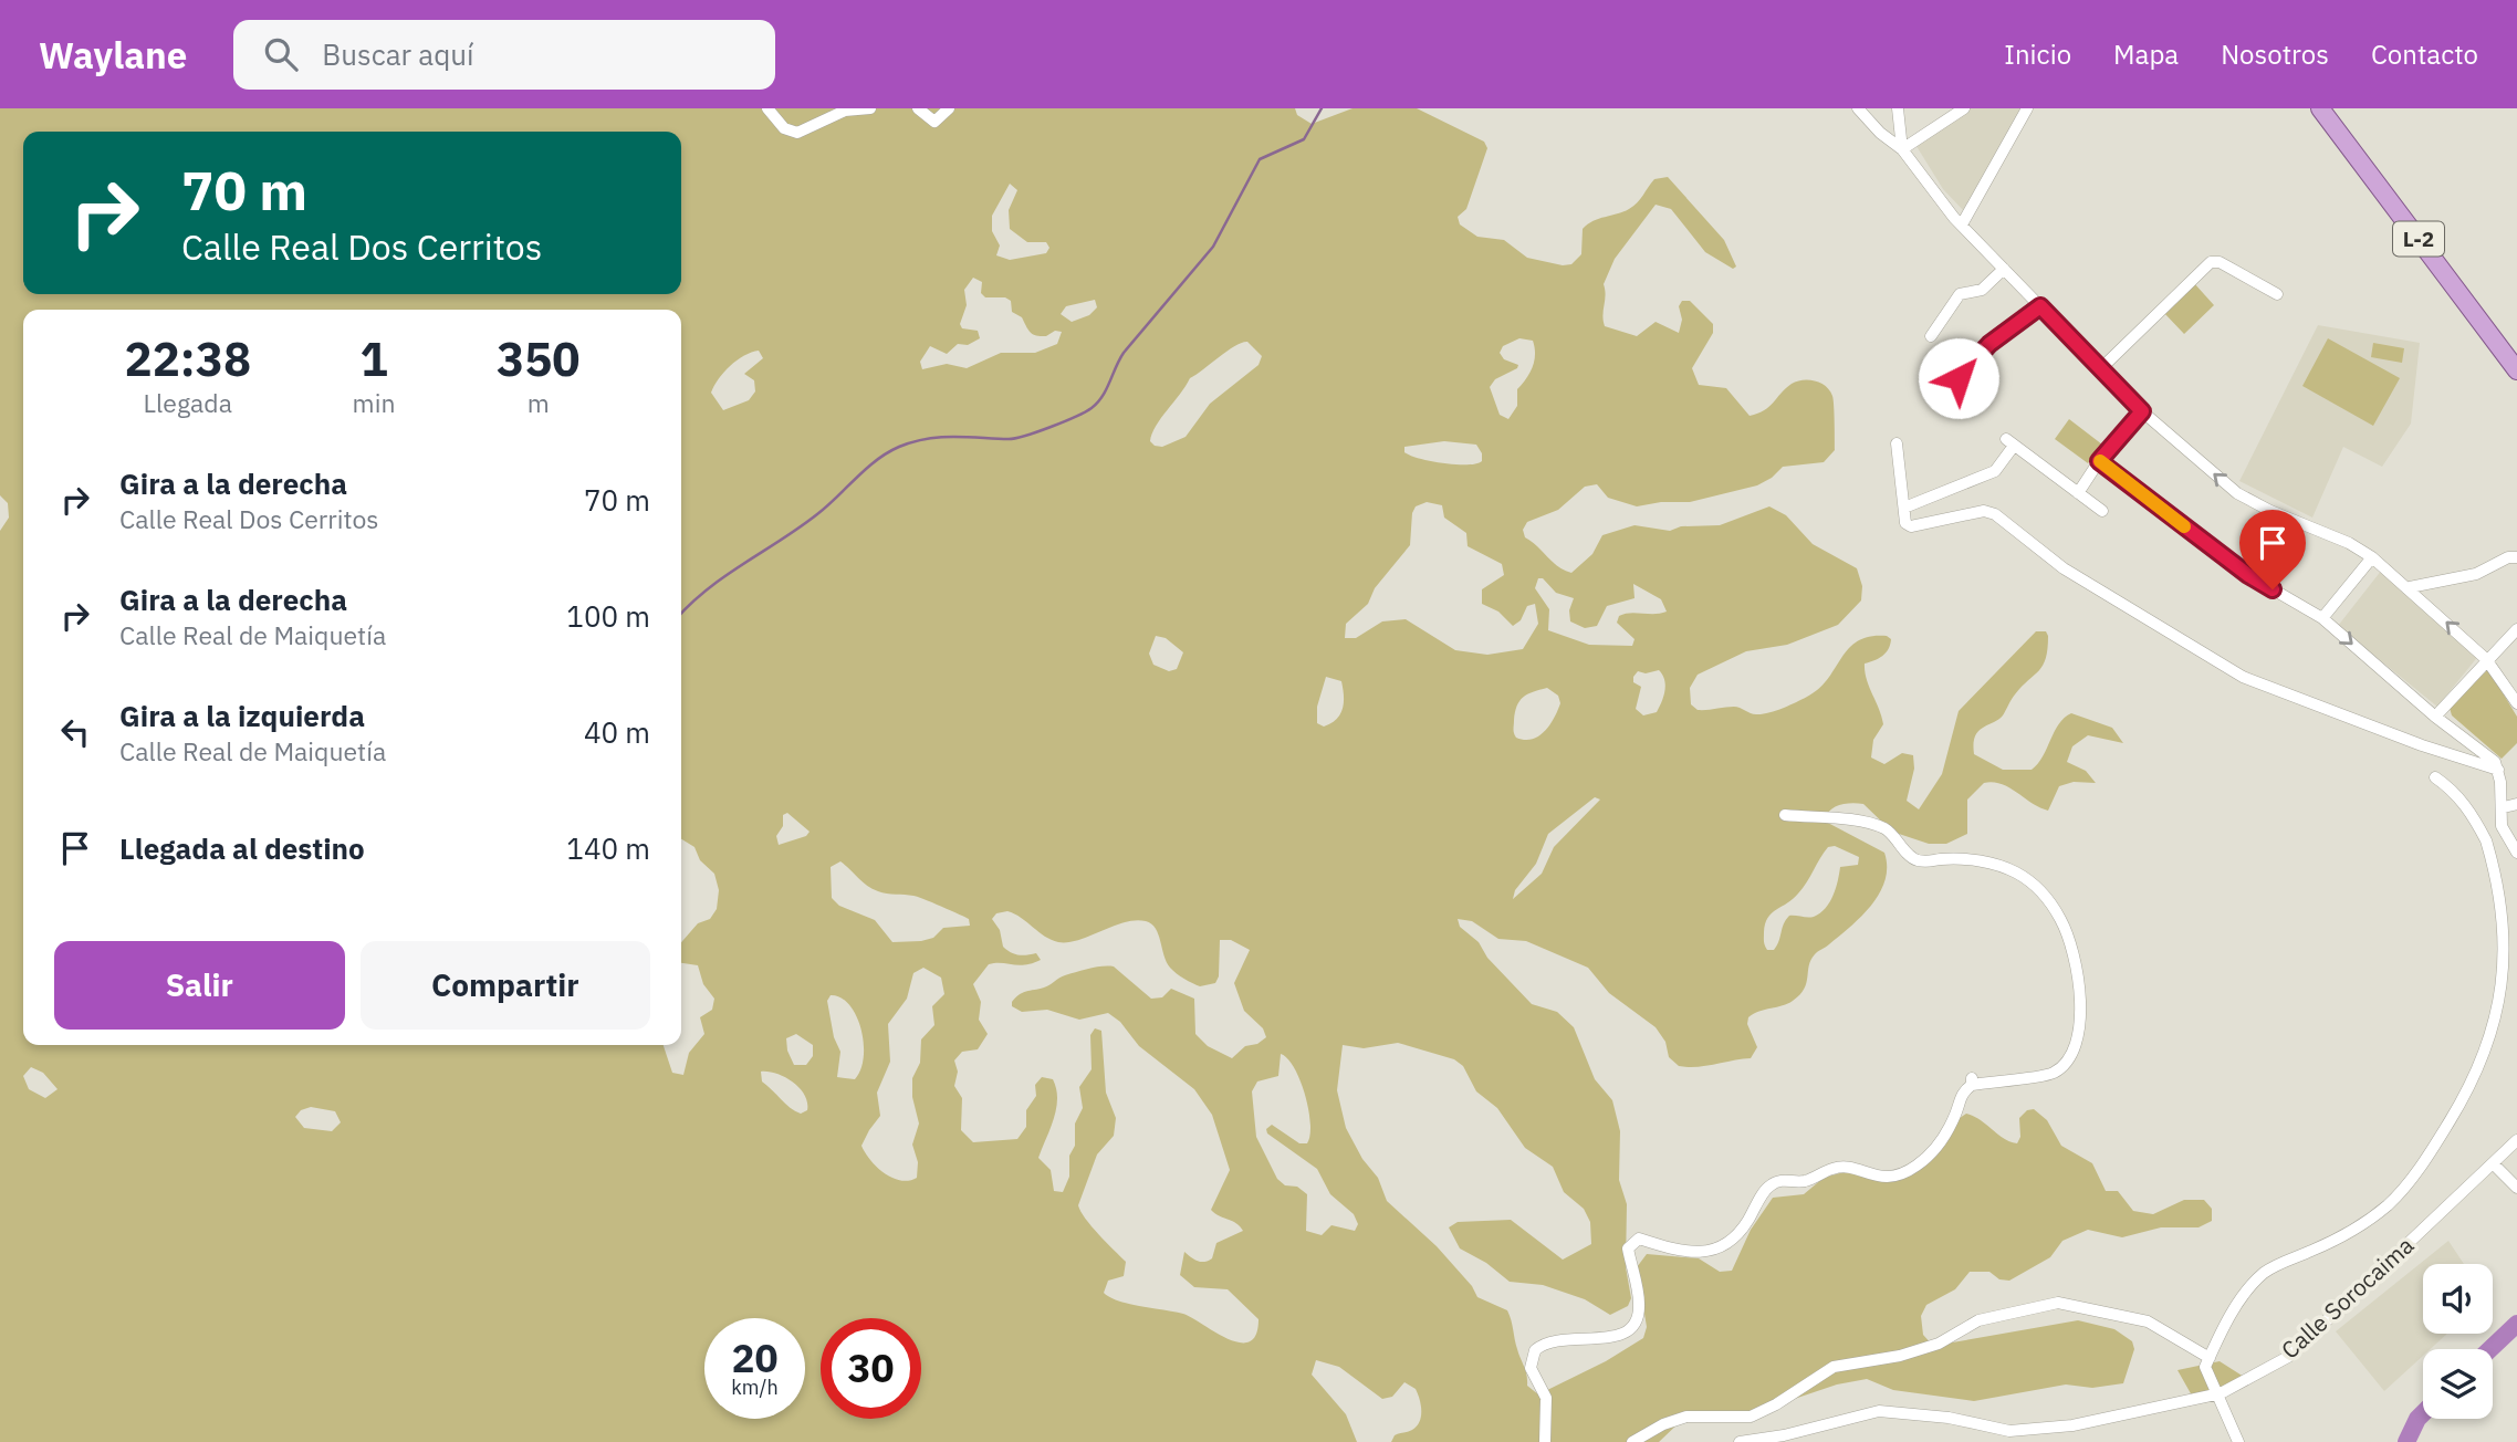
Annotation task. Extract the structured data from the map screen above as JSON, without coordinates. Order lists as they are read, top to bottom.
{
  "streets": {
    "main road": ["L-2"],
    "street": ["Calle Sorocaima"]
  },
  "page": {
    "header": "Waylane",
    "search": "Buscar aquí",
    "nav": [
      "Inicio",
      "Mapa",
      "Nosotros",
      "Contacto"
    ],
    "turn": ["70 m", "Calle Real Dos Cerritos"],
    "eta": [
      "22:38",
      "Llegada",
      "1",
      "min",
      "350",
      "m"
    ],
    "list": [
      {
        "name": "Gira a la derecha",
        "note": "Calle Real Dos Cerritos",
        "value": "70 m"
      },
      {
        "name": "Gira a la derecha",
        "note": "Calle Real de Maiquetía",
        "value": "100 m"
      },
      {
        "name": "Gira a la izquierda",
        "note": "Calle Real de Maiquetía",
        "value": "40 m"
      },
      {
        "name": "Llegada al destino",
        "value": "140 m"
      }
    ],
    "buttons": ["Salir", "Compartir"],
    "speed": "20 km/h",
    "limit": "30"
  }
}
